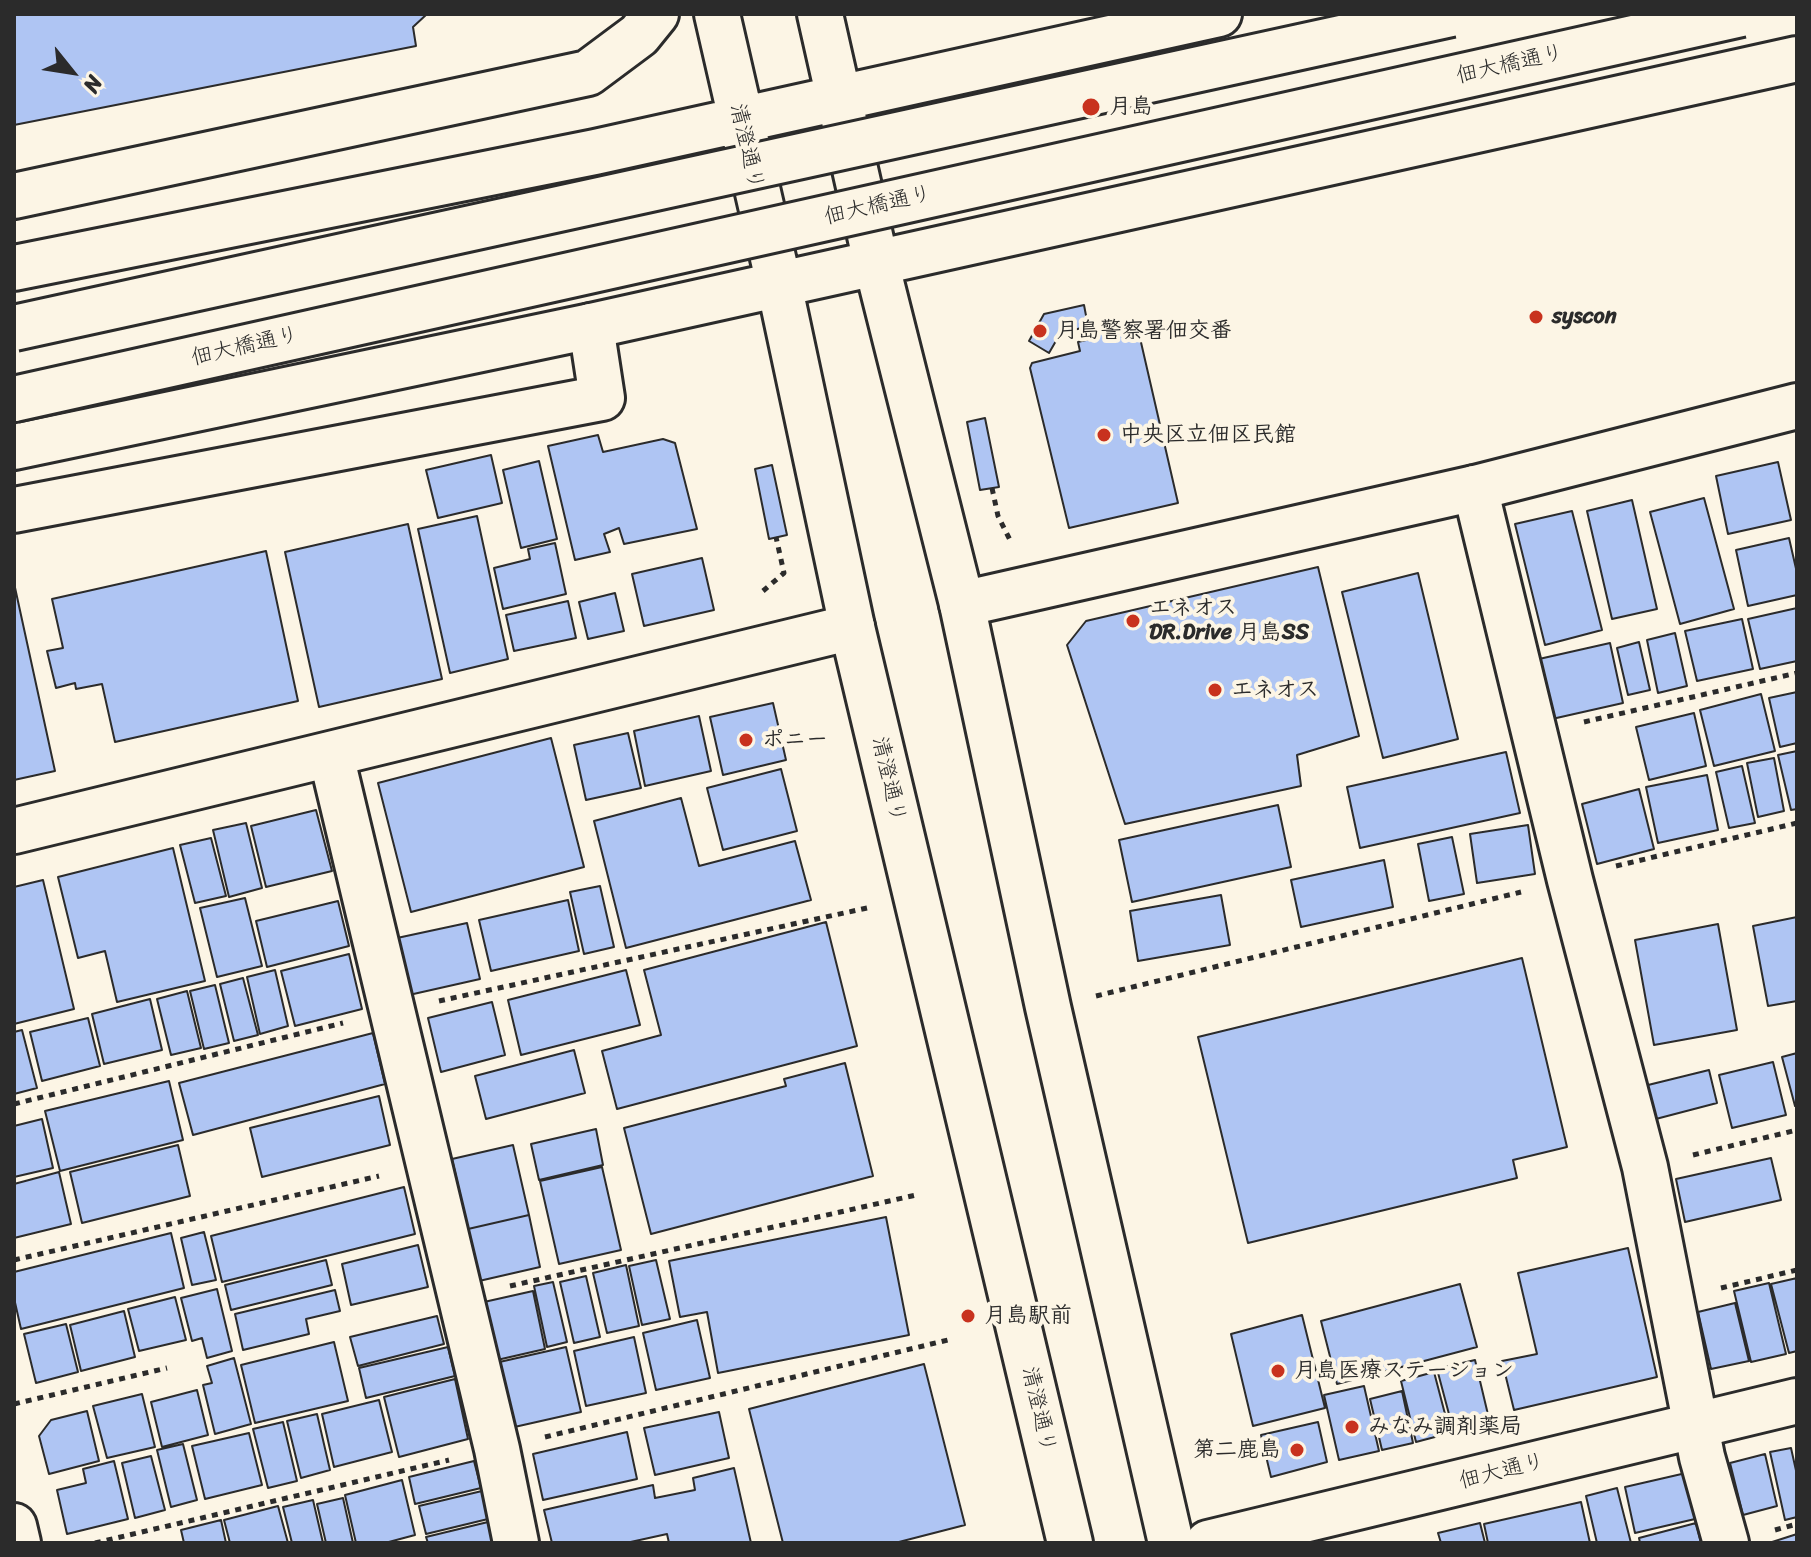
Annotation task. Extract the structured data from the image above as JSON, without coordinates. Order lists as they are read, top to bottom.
{
  "streets": {
    "main road": ["佃大橋通り", "清澄通り", "佃大通り"]
  },
  "places": [
    "月島",
    "syscon",
    "月島警察署佃交番",
    "中央区立佃区民館",
    "エネオス DR.Drive 月島SS",
    "エネオス",
    "ポニー",
    "月島駅前",
    "月島医療ステーション",
    "みなみ調剤薬局",
    "第二鹿島"
  ],
  "north": "bottom right"
}
